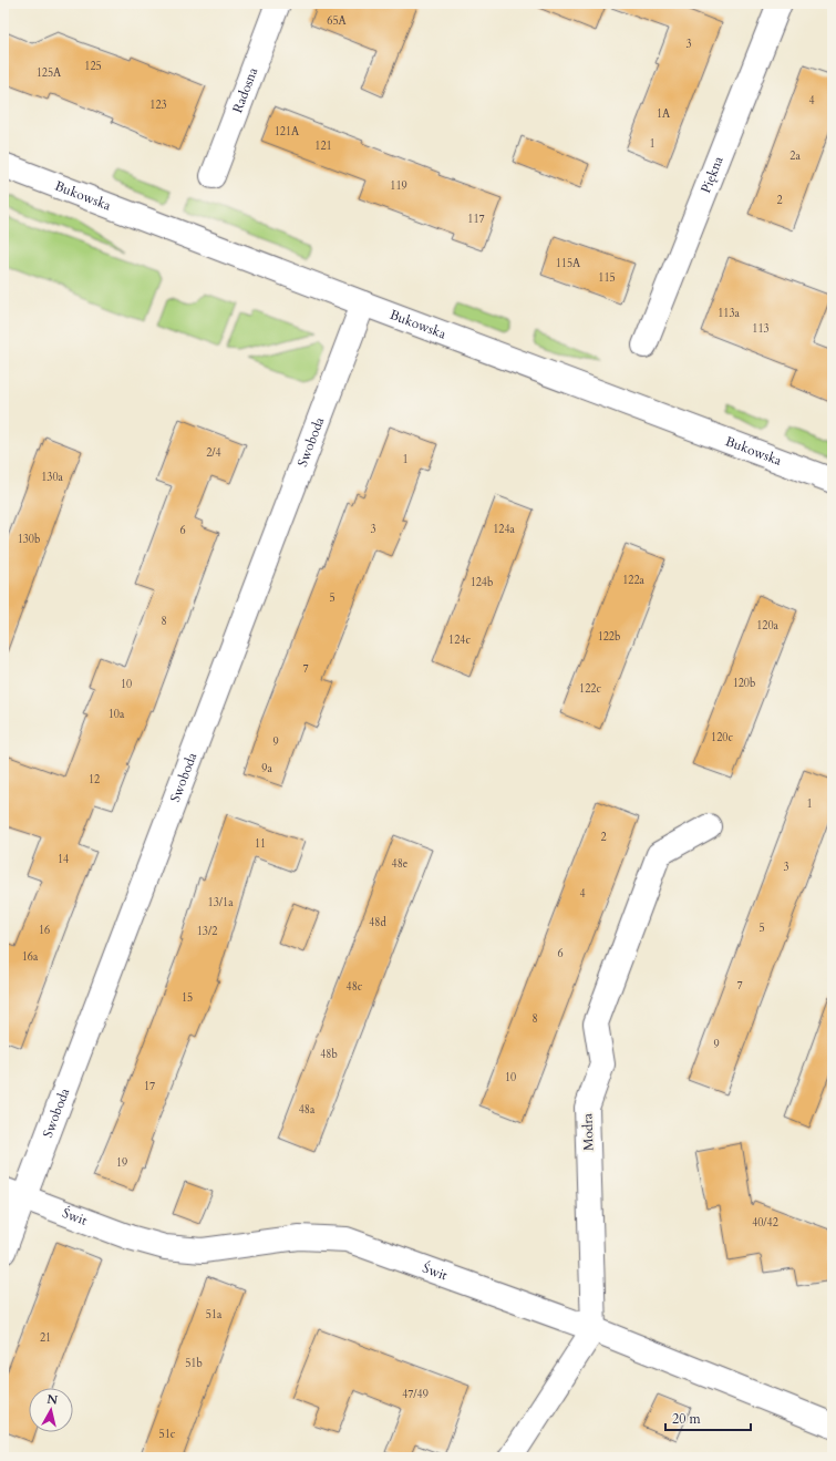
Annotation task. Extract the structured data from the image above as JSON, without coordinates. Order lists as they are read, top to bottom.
{
  "streets": {
    "street": [
      "Radosna",
      "Piękna",
      "Bukowska",
      "Swoboda",
      "Modra",
      "Świt"
    ]
  },
  "crossings": [
    ["Bukowska", "Swoboda"],
    ["Swoboda", "Świt"],
    ["Modra", "Świt"]
  ],
  "house_numbers": [
    "65A",
    "3",
    "125",
    "125A",
    "4",
    "123",
    "1A",
    "121A",
    "1",
    "121",
    "2a",
    "119",
    "2",
    "117",
    "115A",
    "115",
    "113a",
    "113",
    "2/4",
    "1",
    "130a",
    "3",
    "124a",
    "6",
    "130b",
    "122a",
    "124b",
    "5",
    "8",
    "120a",
    "122b",
    "124c",
    "7",
    "120b",
    "10",
    "122c",
    "10a",
    "120c",
    "9",
    "9a",
    "12",
    "1",
    "2",
    "11",
    "14",
    "48e",
    "3",
    "4",
    "13/1a",
    "48d",
    "5",
    "16",
    "13/2",
    "6",
    "16a",
    "7",
    "48c",
    "15",
    "8",
    "9",
    "48b",
    "10",
    "17",
    "48a",
    "19",
    "40/42",
    "51a",
    "21",
    "51b",
    "47/49",
    "51c"
  ],
  "scale_bar": "20 m",
  "north": "top"
}
